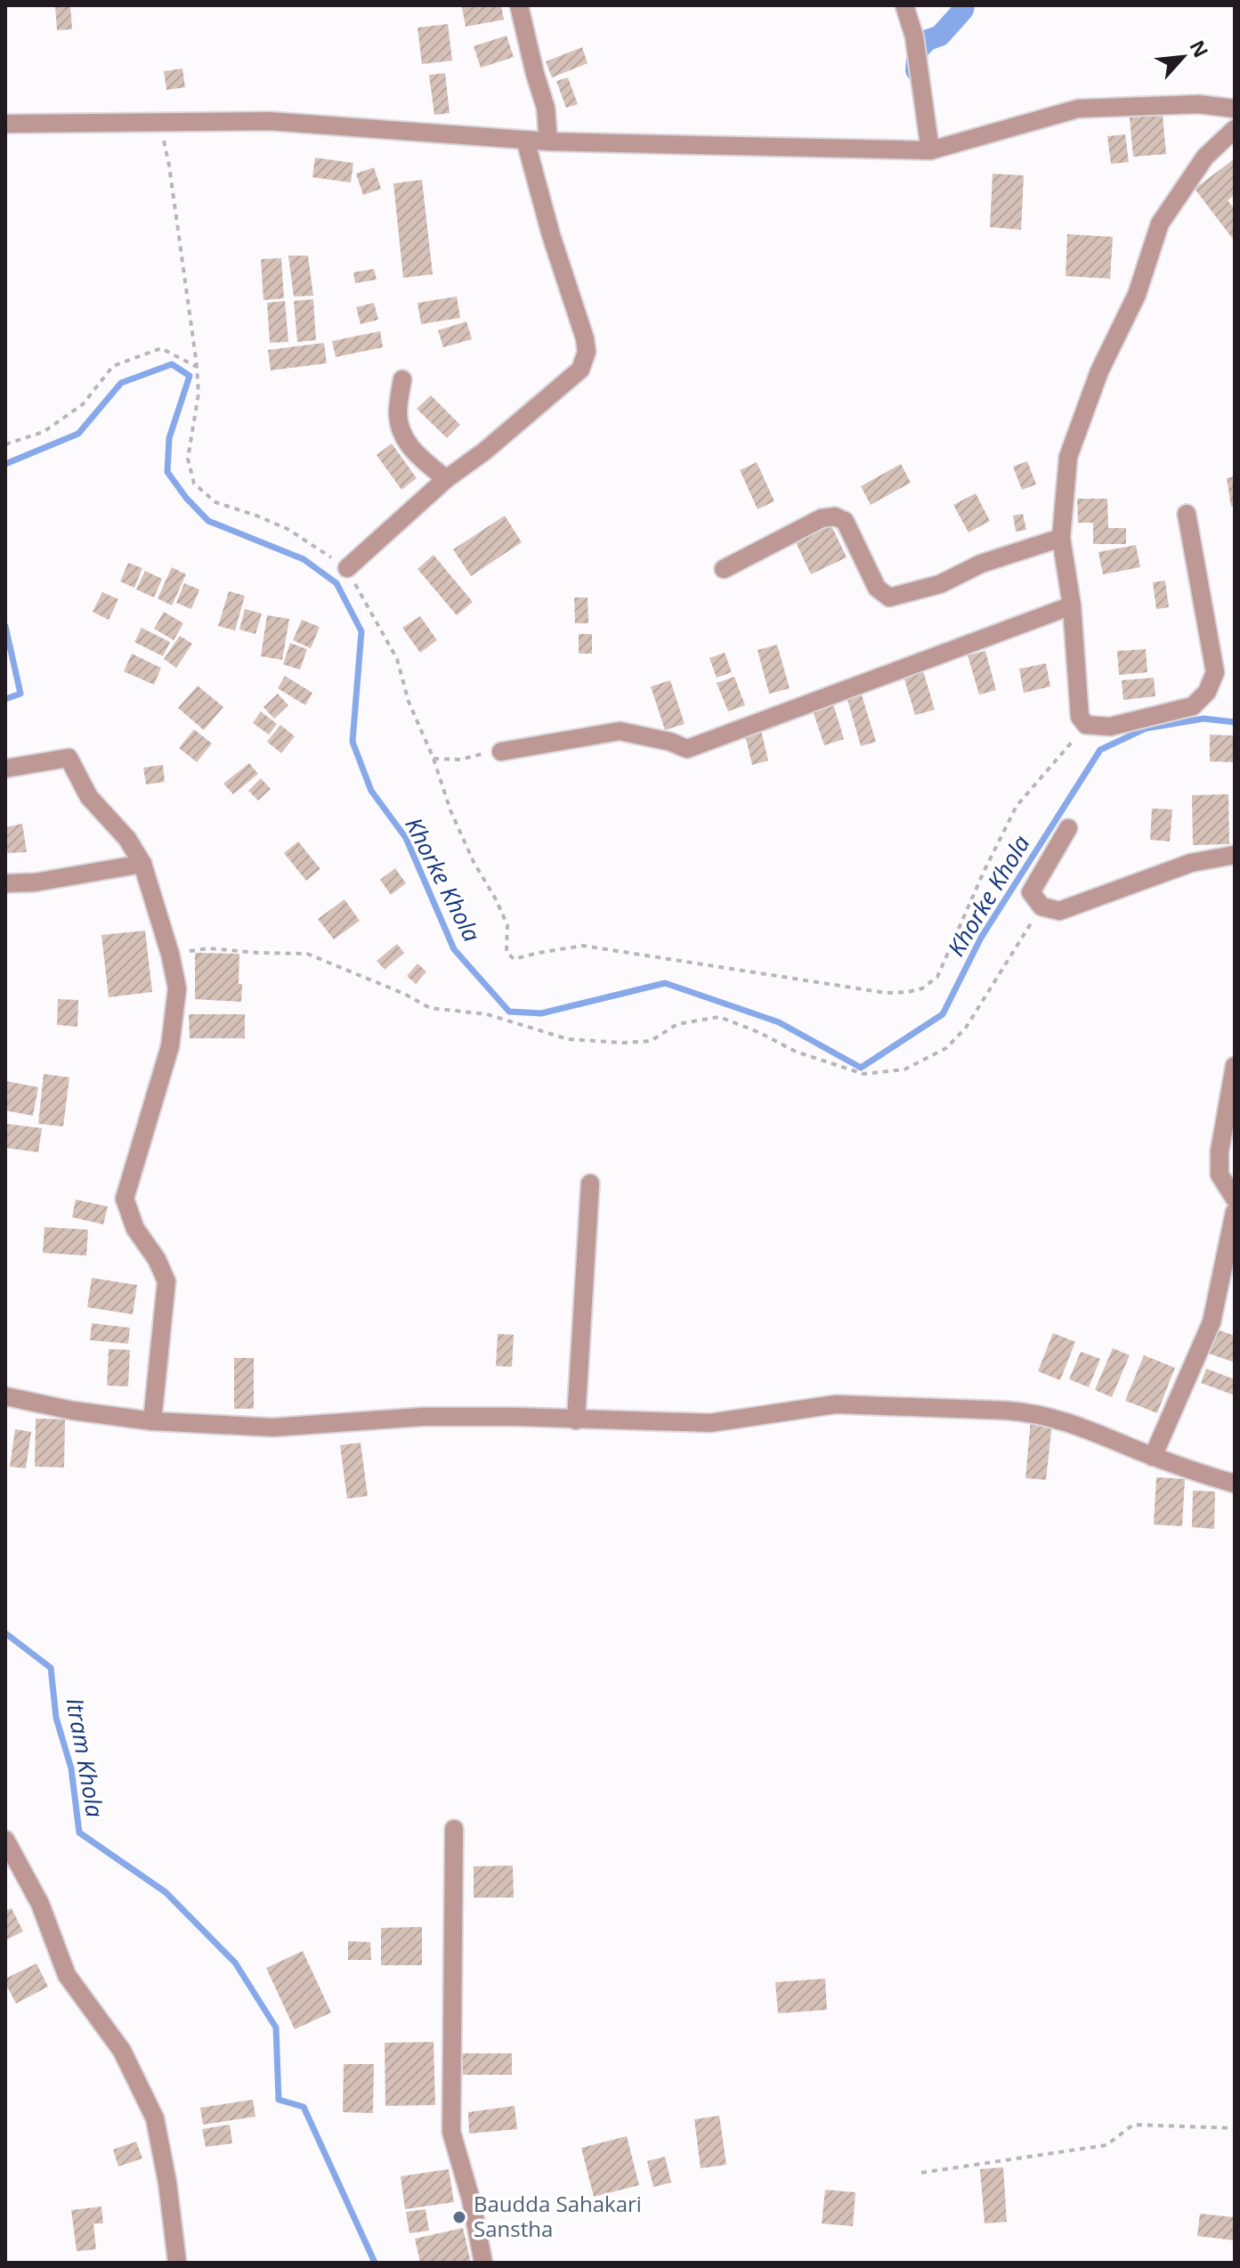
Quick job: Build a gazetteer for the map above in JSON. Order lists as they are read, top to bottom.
{
  "water": ["Khorke Khola", "Itram Khola"],
  "places": ["Baudda Sahakari Sanstha"],
  "north": "top right"
}
